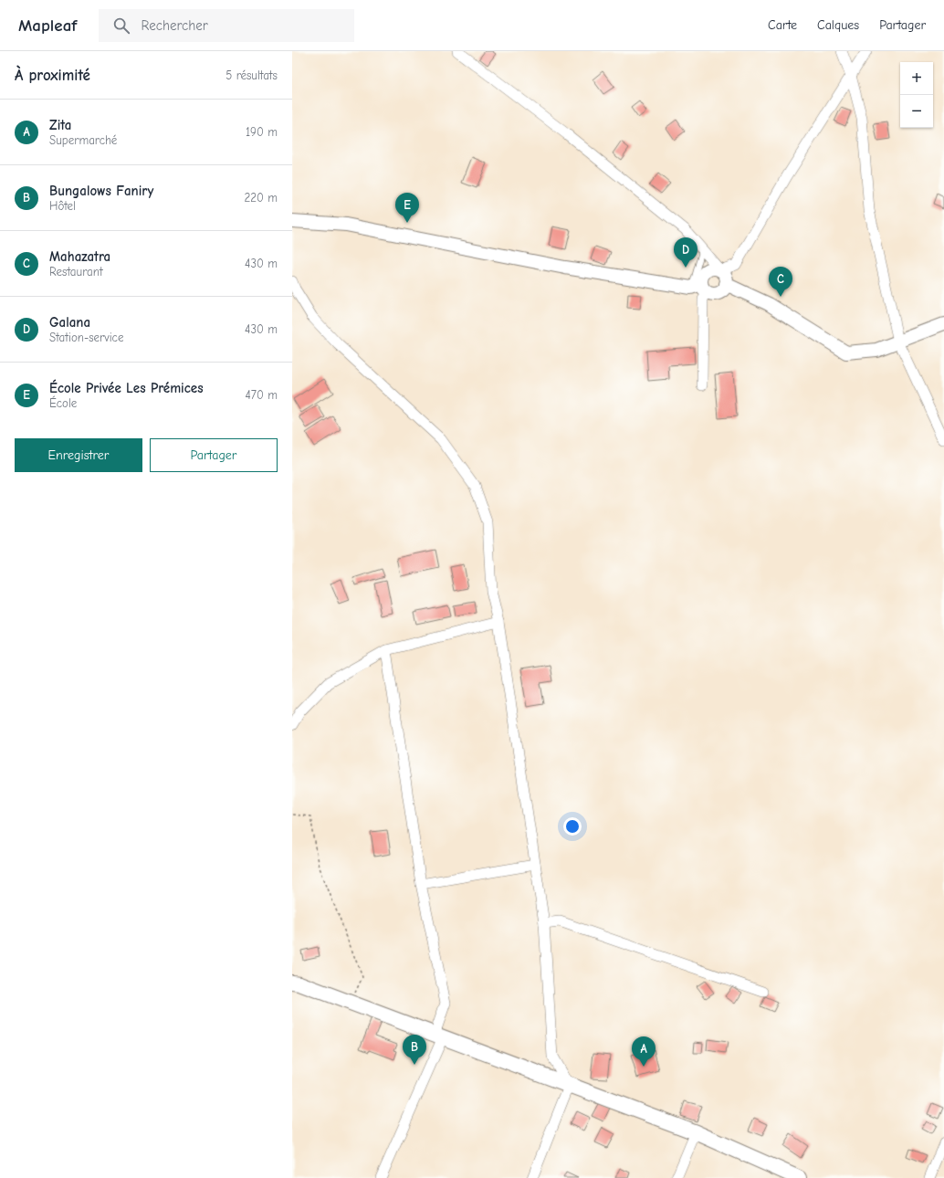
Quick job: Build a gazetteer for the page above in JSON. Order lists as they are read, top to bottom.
{
  "page": {
    "header": "Mapleaf",
    "search": "Rechercher",
    "nav": ["Carte", "Calques", "Partager"],
    "heading": ["À proximité", "5 résultats"],
    "map_buttons": ["+", "−"],
    "list": [
      {
        "mark": "A",
        "name": "Zita",
        "note": "Supermarché",
        "value": "190 m"
      },
      {
        "mark": "B",
        "name": "Bungalows Faniry",
        "note": "Hôtel",
        "value": "220 m"
      },
      {
        "mark": "C",
        "name": "Mahazatra",
        "note": "Restaurant",
        "value": "430 m"
      },
      {
        "mark": "D",
        "name": "Galana",
        "note": "Station-service",
        "value": "430 m"
      },
      {
        "mark": "E",
        "name": "École Privée Les Prémices",
        "note": "École",
        "value": "470 m"
      }
    ],
    "pins": [
      "E",
      "D",
      "C",
      "B",
      "A"
    ],
    "buttons": ["Enregistrer", "Partager"]
  }
}
